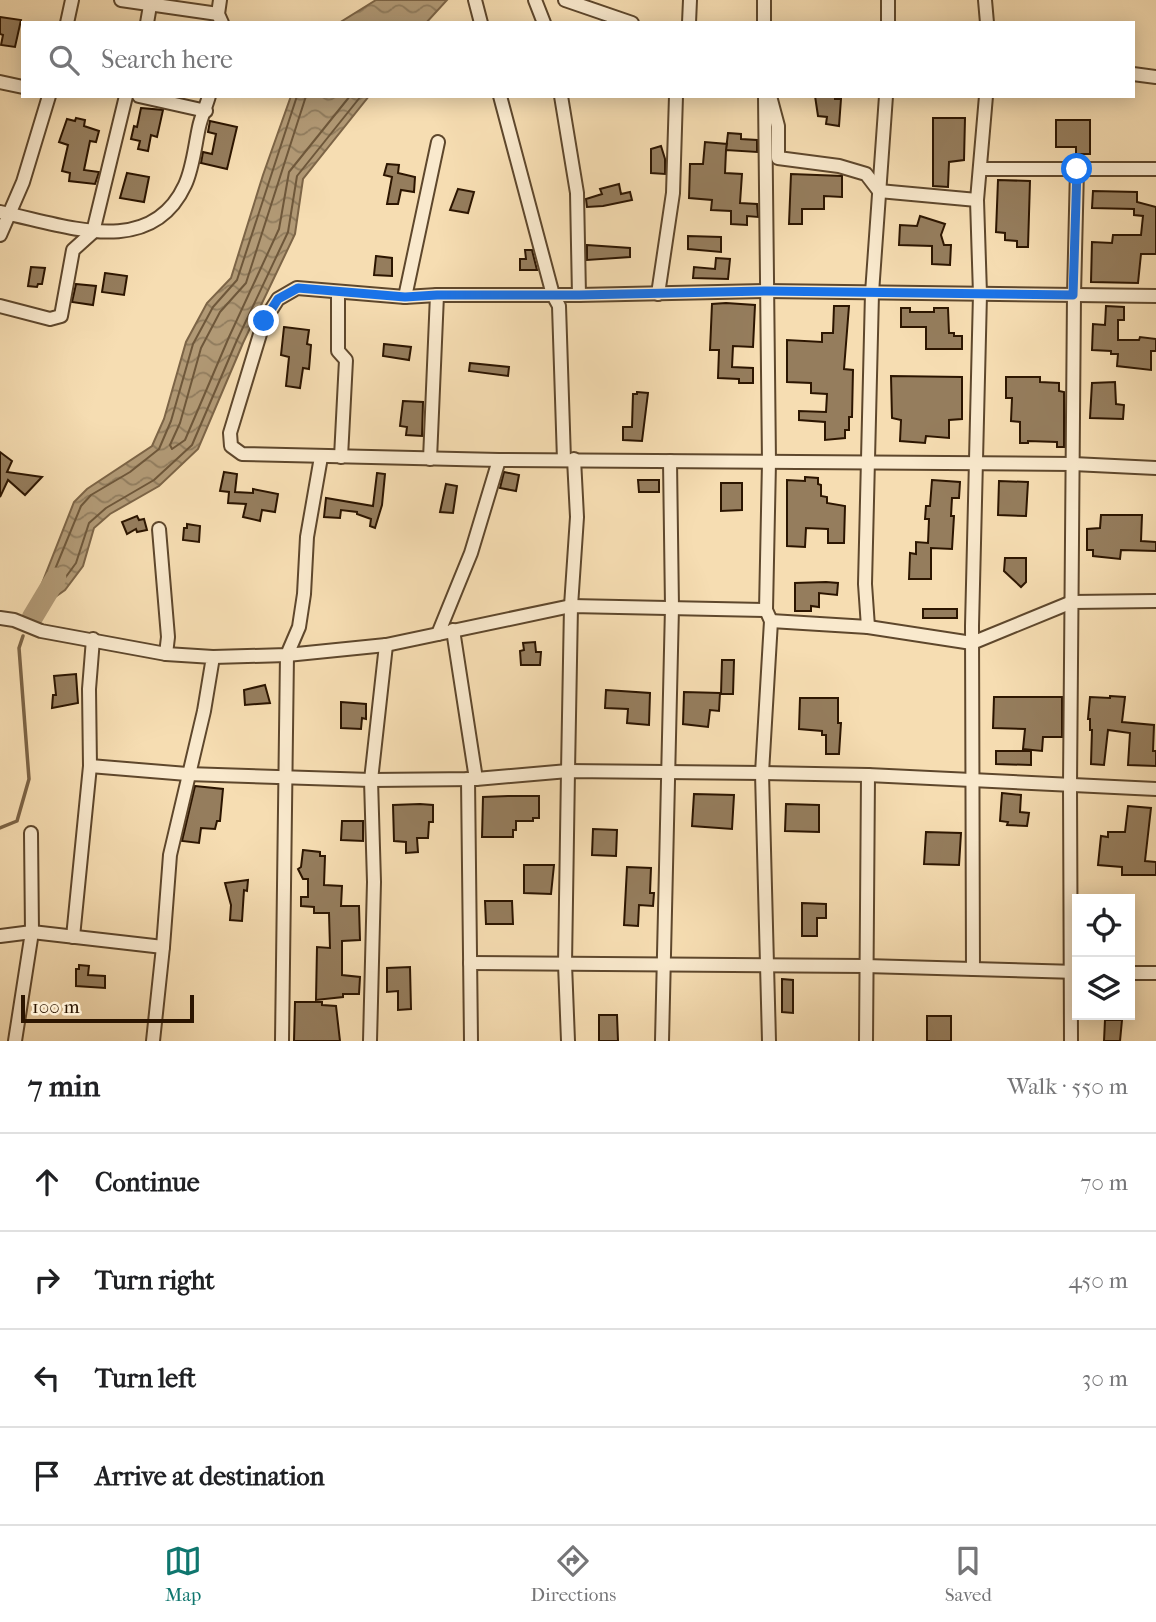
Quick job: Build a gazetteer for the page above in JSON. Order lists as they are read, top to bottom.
{
  "scale_bar": "100 m",
  "page": {
    "search": "Search here",
    "scale": "100 m",
    "heading": ["7 min", "Walk · 550 m"],
    "list": [
      ["Continue", "70 m"],
      ["Turn right", "450 m"],
      ["Turn left", "30 m"],
      "Arrive at destination"
    ],
    "nav": ["Map", "Directions", "Saved"]
  }
}
